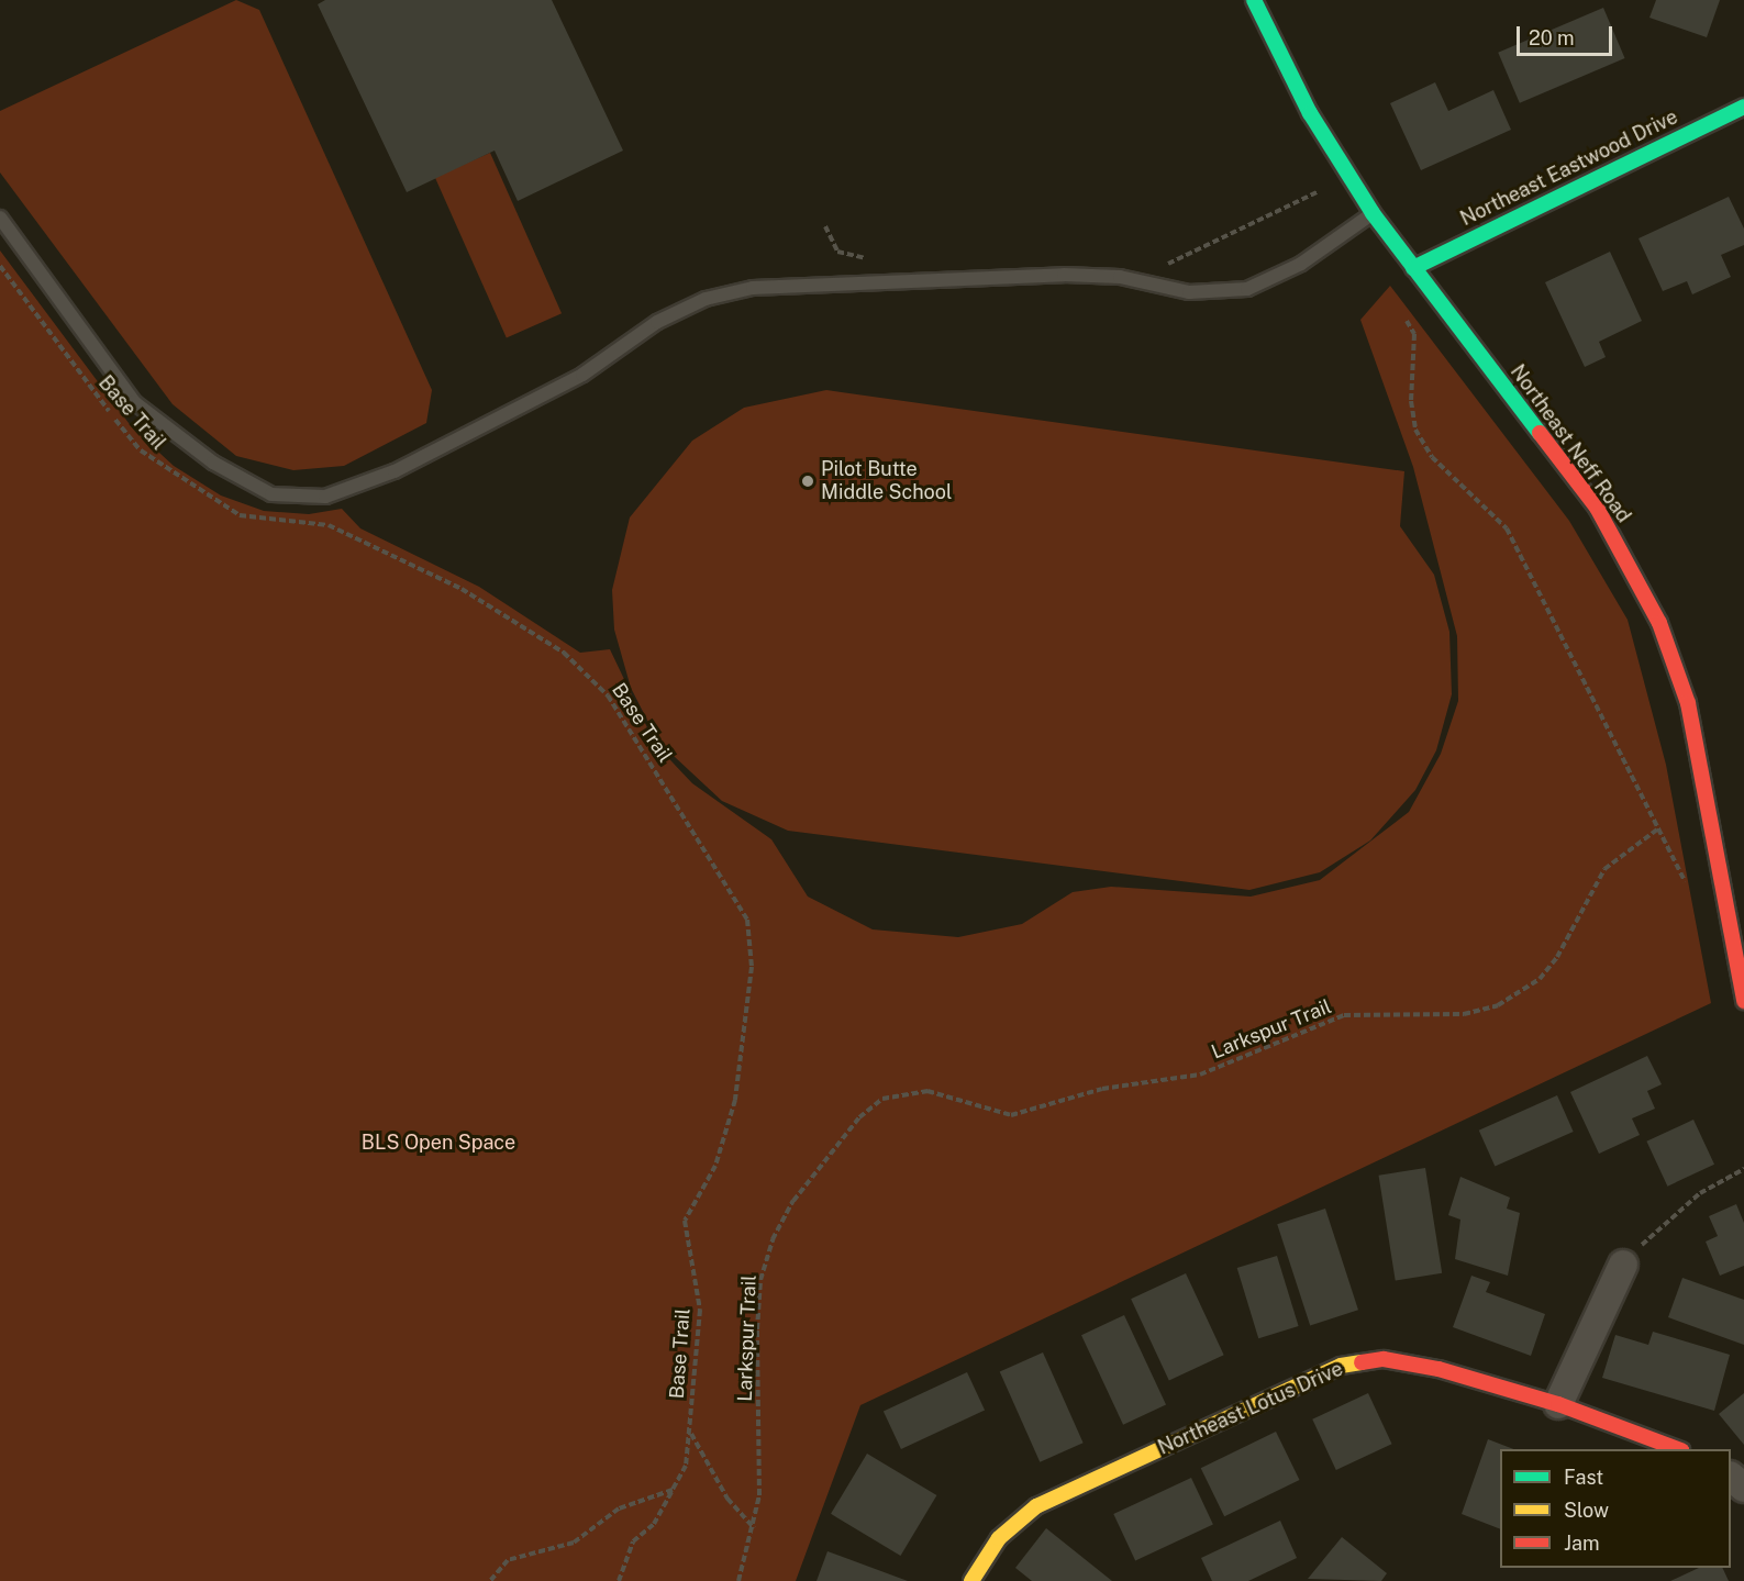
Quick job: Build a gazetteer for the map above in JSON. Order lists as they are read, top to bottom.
{
  "streets": {
    "street": ["Northeast Eastwood Drive", "Northeast Neff Road", "Northeast Lotus Drive"],
    "path": ["Base Trail", "Larkspur Trail"]
  },
  "crossings": [
    ["Northeast Eastwood Drive", "Northeast Neff Road"]
  ],
  "parks": ["BLS Open Space"],
  "places": ["Pilot Butte Middle School"],
  "legend": ["Fast", "Slow", "Jam"],
  "scale_bar": "20 m"
}
